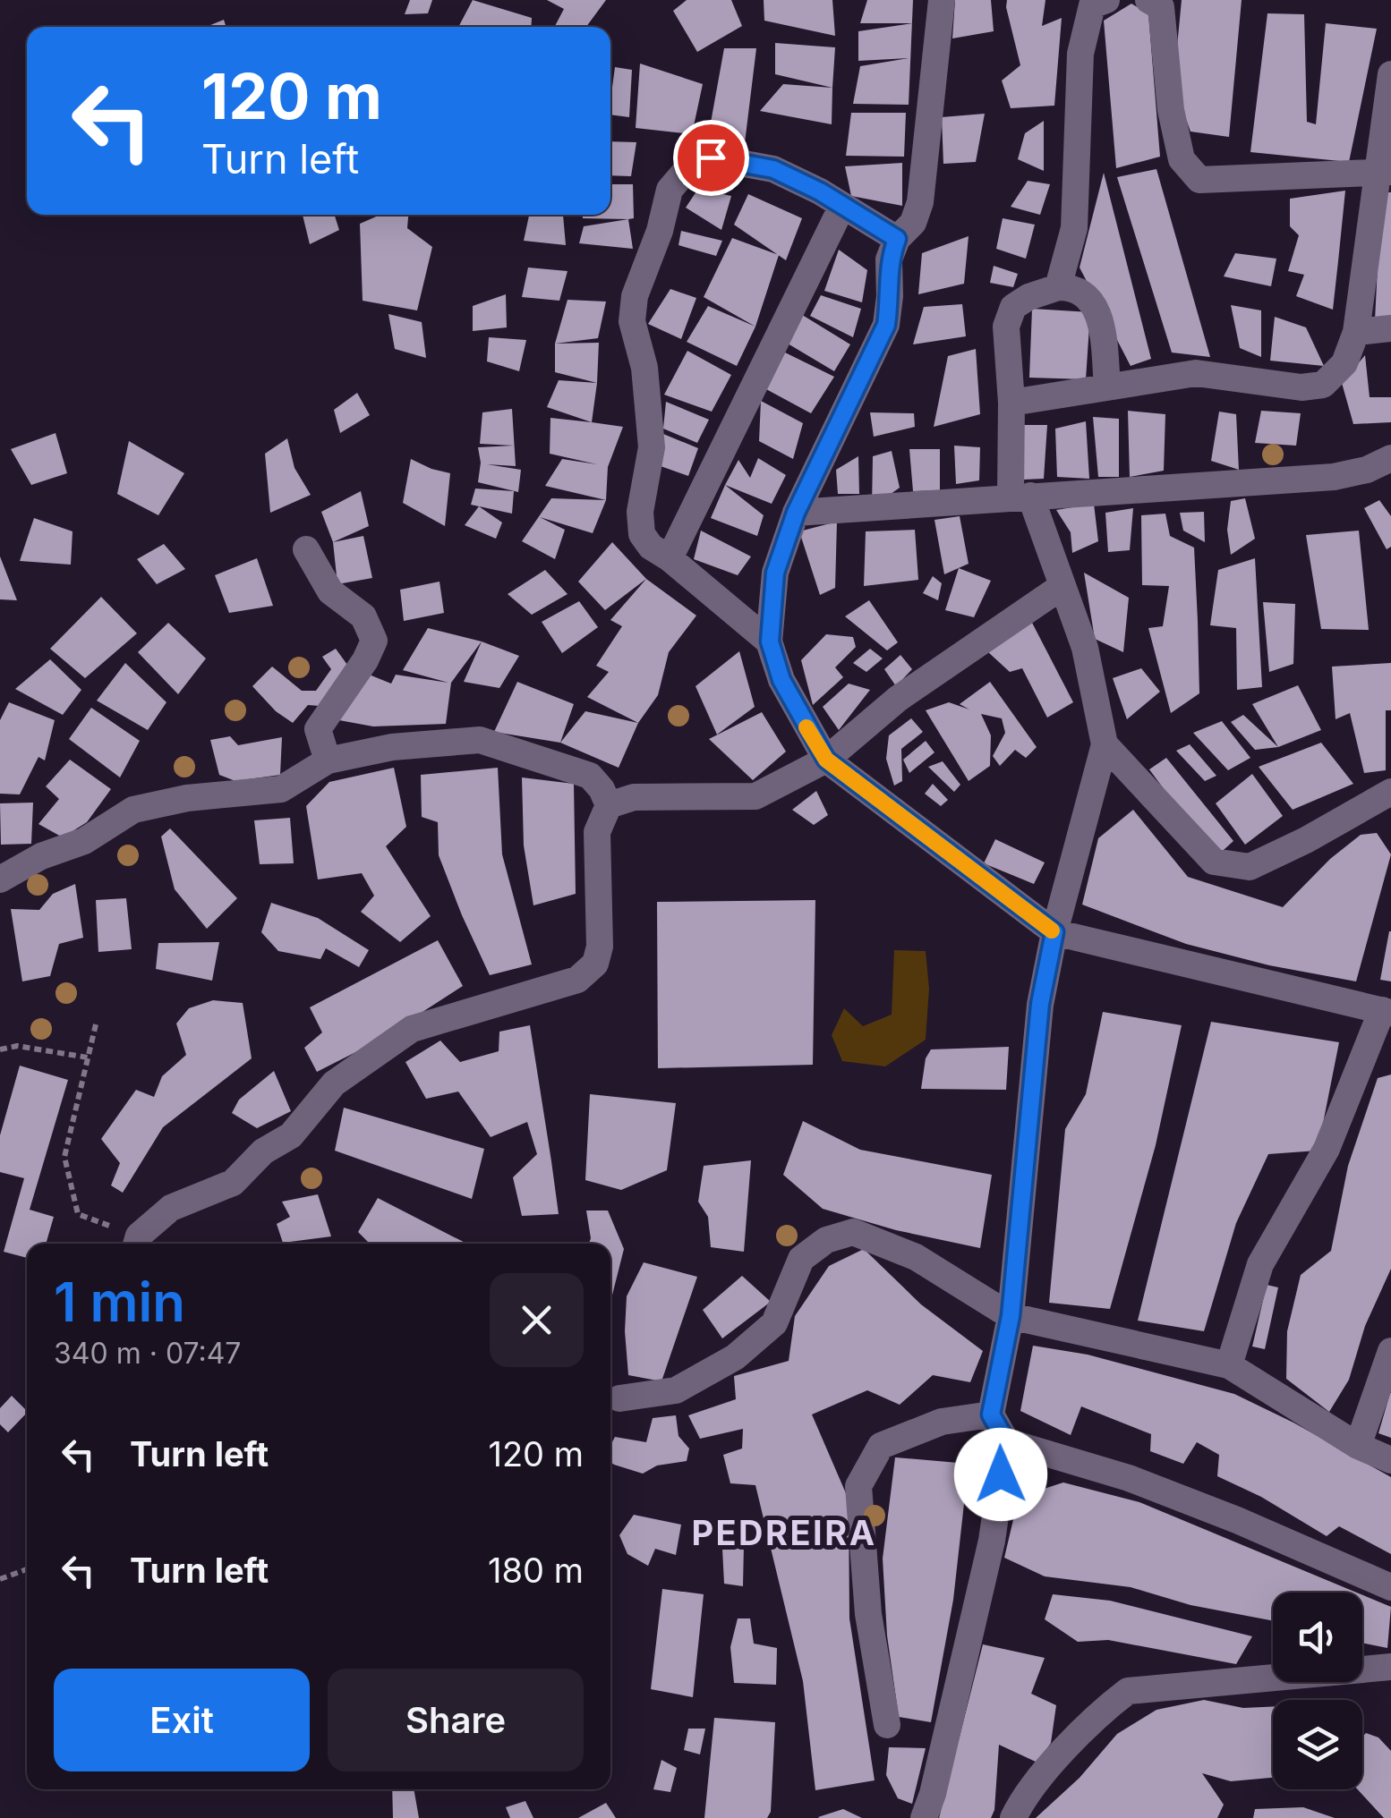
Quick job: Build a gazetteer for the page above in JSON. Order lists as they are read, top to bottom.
{
  "districts": ["PEDREIRA"],
  "page": {
    "turn": ["120 m", "Turn left"],
    "heading": ["1 min", "340 m · 07:47"],
    "list": [
      {
        "name": "Turn left",
        "value": "120 m"
      },
      {
        "name": "Turn left",
        "value": "180 m"
      }
    ],
    "buttons": ["Exit", "Share"]
  }
}
